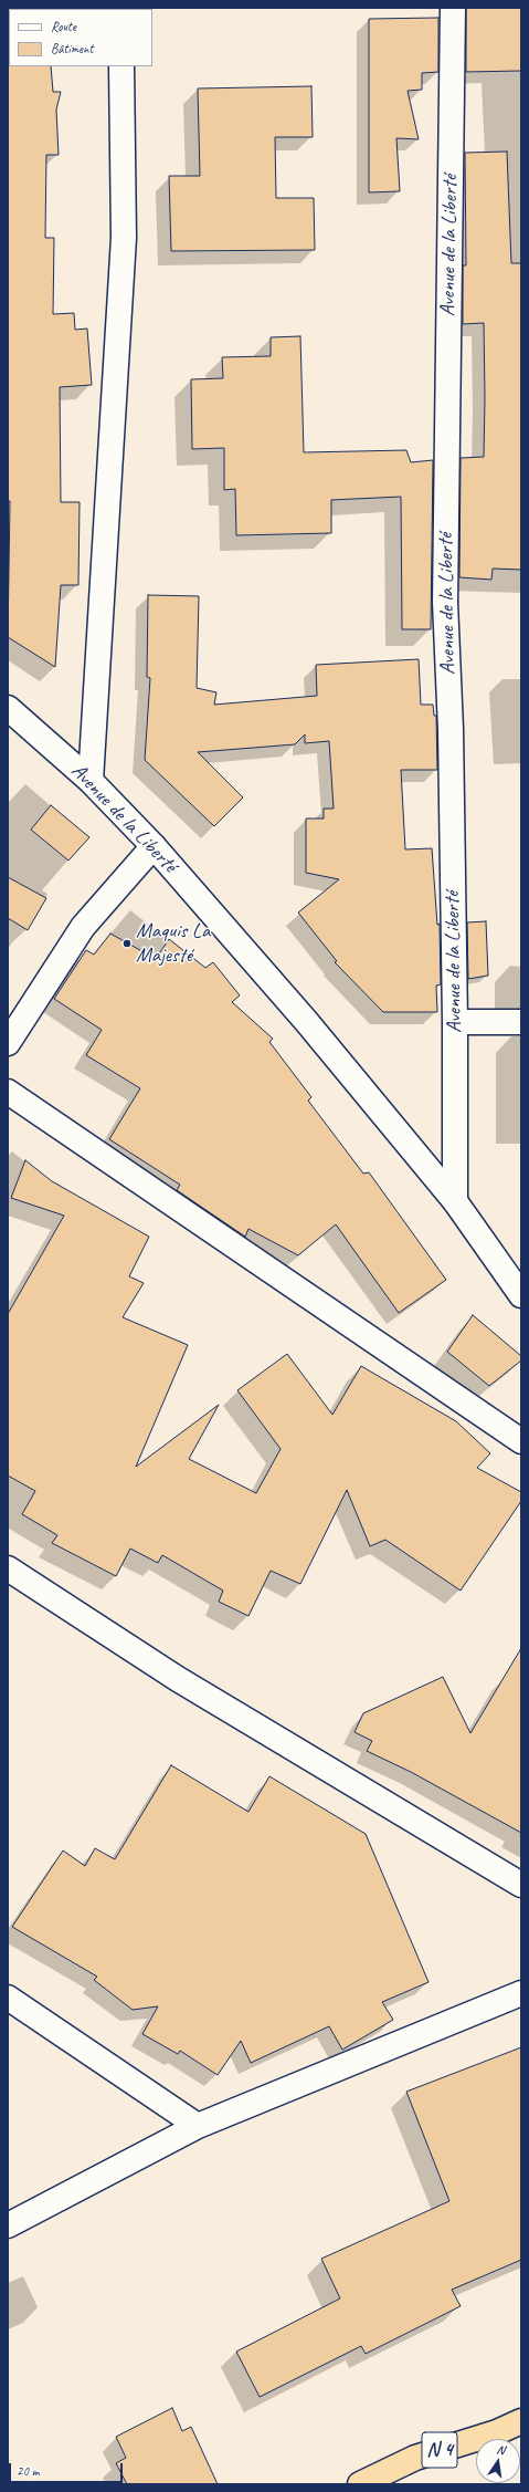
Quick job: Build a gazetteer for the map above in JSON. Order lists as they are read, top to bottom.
{
  "streets": {
    "highway": ["N 4"],
    "street": ["Avenue de la Liberté"]
  },
  "places": ["Maquis La Majesté"],
  "legend": ["Route", "Bâtiment"],
  "scale_bar": "20 m",
  "north": "top"
}
